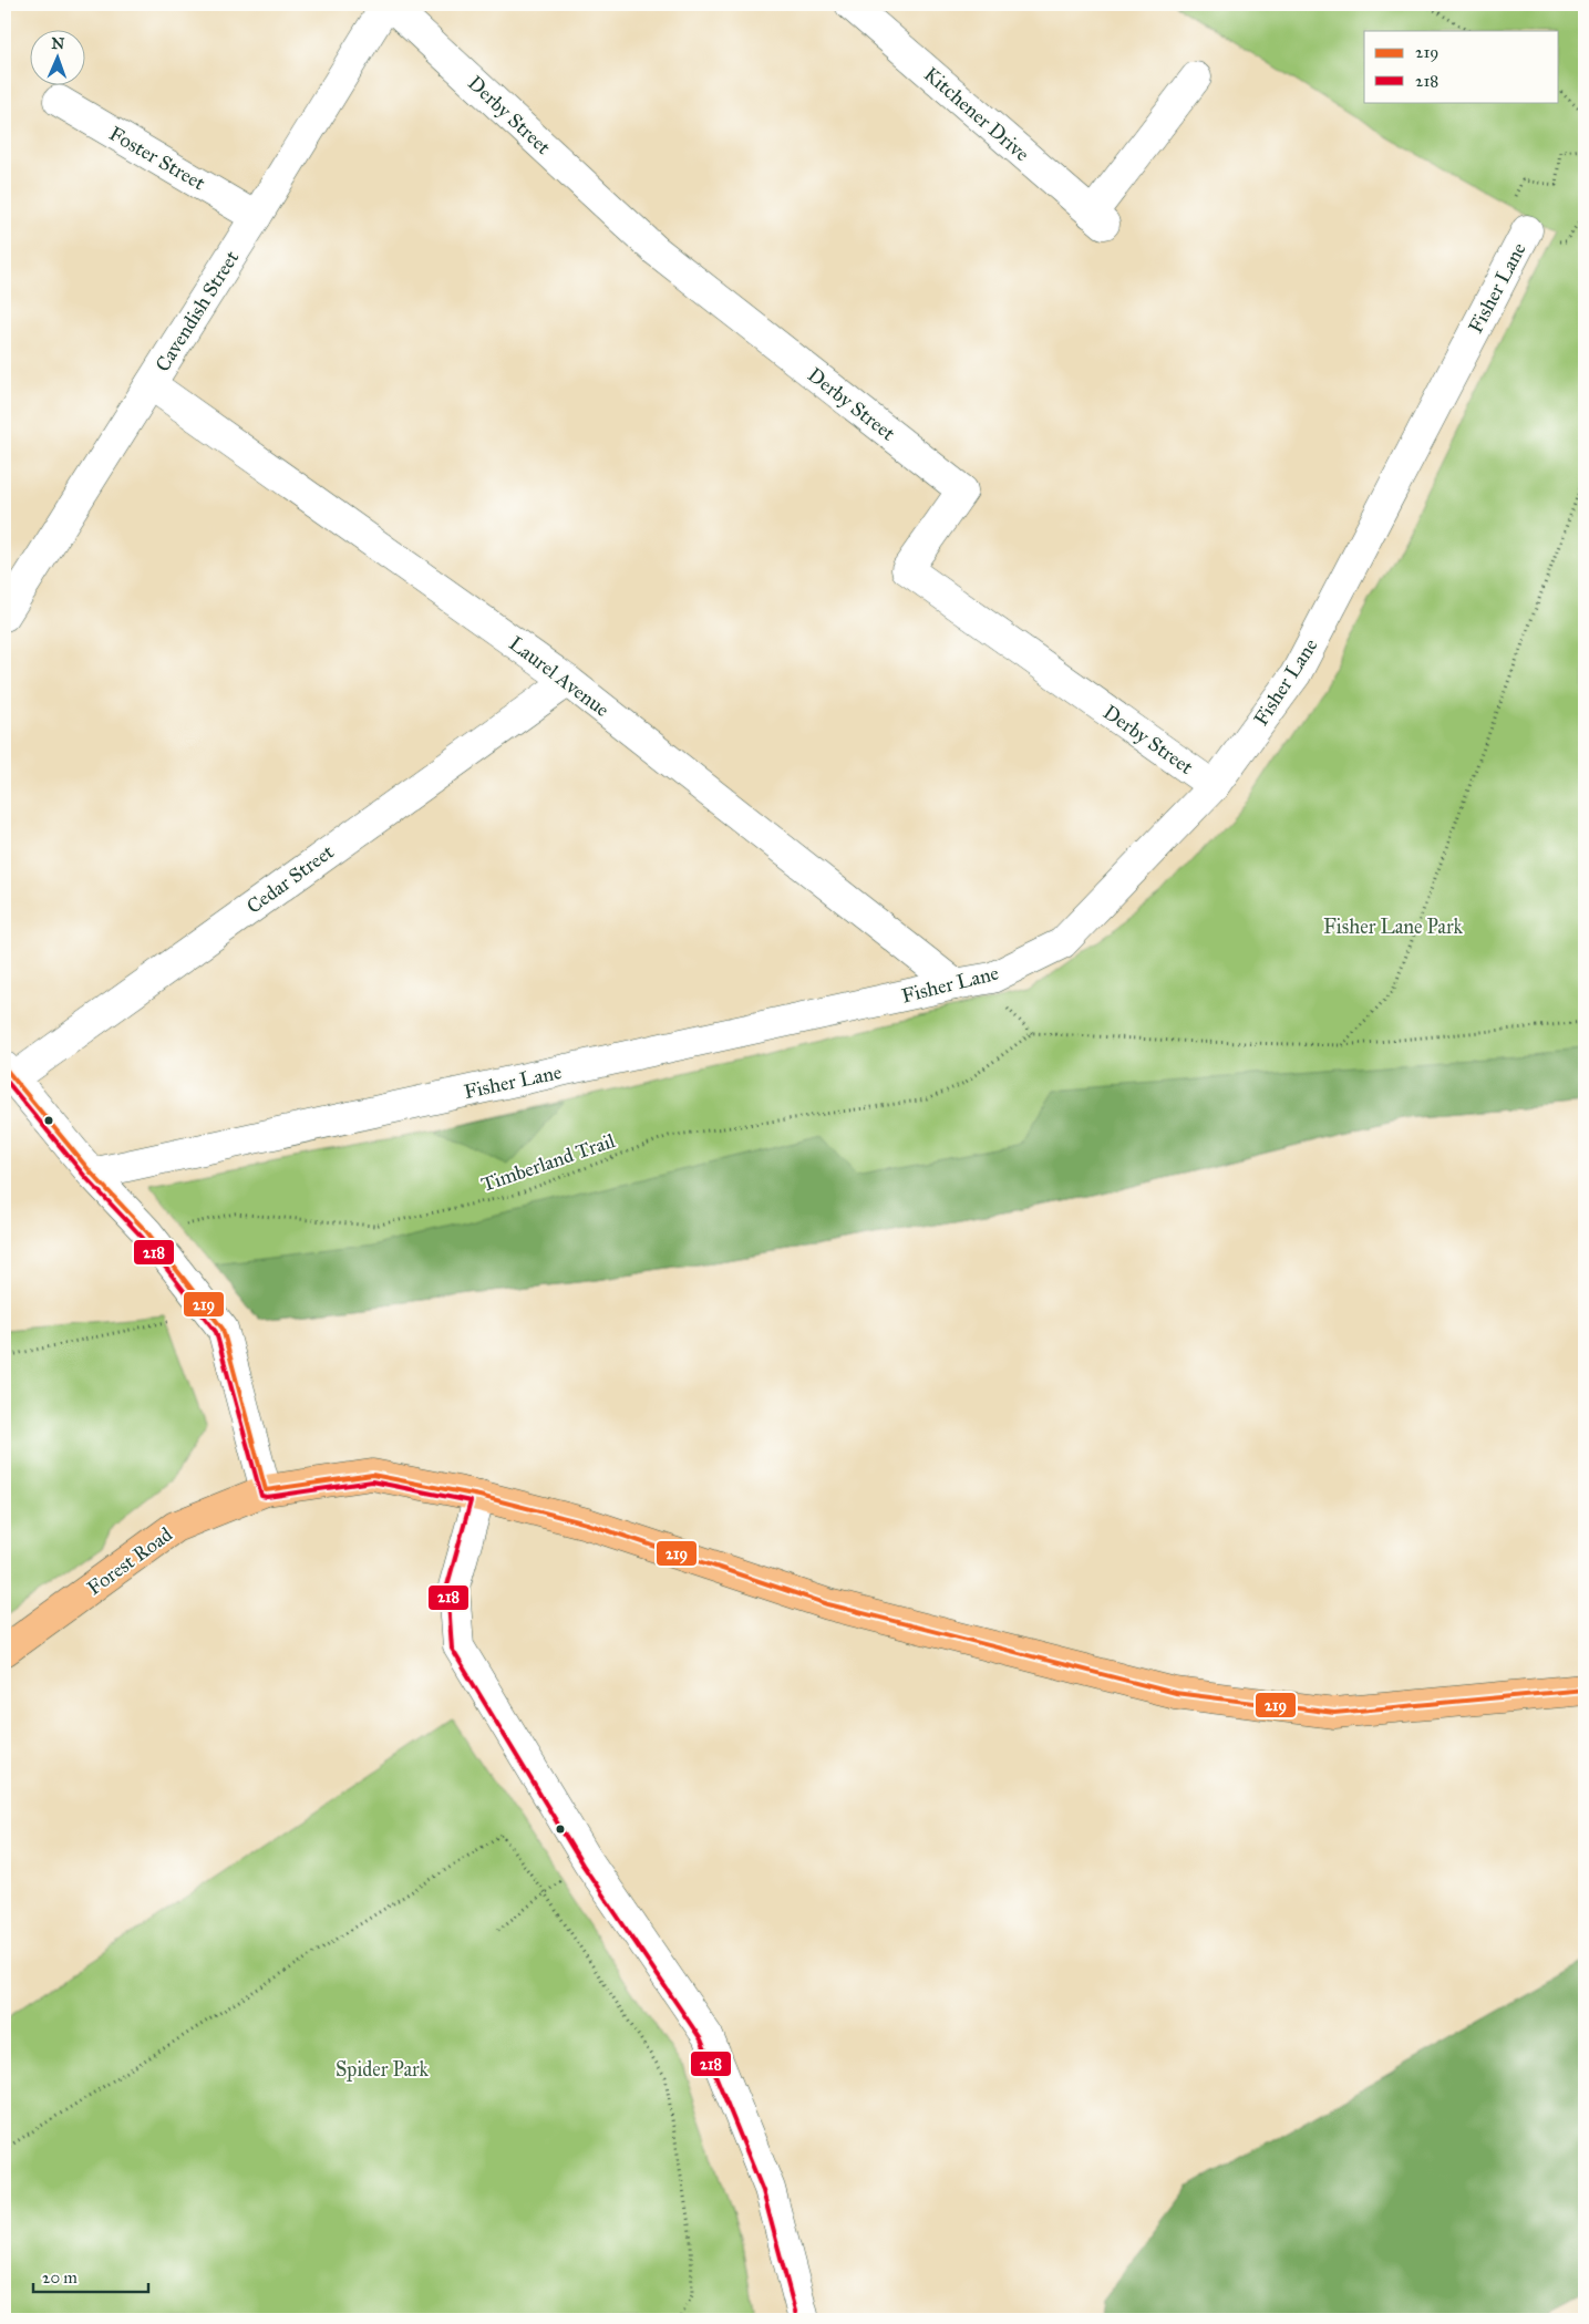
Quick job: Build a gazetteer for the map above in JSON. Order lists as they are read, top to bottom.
{
  "streets": {
    "main road": ["Forest Road"],
    "street": [
      "Kitchener Drive",
      "Derby Street",
      "Foster Street",
      "Fisher Lane",
      "Cavendish Street",
      "Laurel Avenue",
      "Cedar Street"
    ],
    "path": ["Timberland Trail"]
  },
  "crossings": [
    ["Derby Street", "Fisher Lane"],
    ["Derby Street", "Cavendish Street"],
    ["Foster Street", "Cavendish Street"],
    ["Fisher Lane", "Laurel Avenue"],
    ["Cavendish Street", "Laurel Avenue"],
    ["Laurel Avenue", "Cedar Street"]
  ],
  "parks": ["Fisher Lane Park", "Spider Park"],
  "lines": ["transit line 219", "transit line 218"],
  "legend": ["219", "218"],
  "scale_bar": "20 m",
  "north": "top"
}
